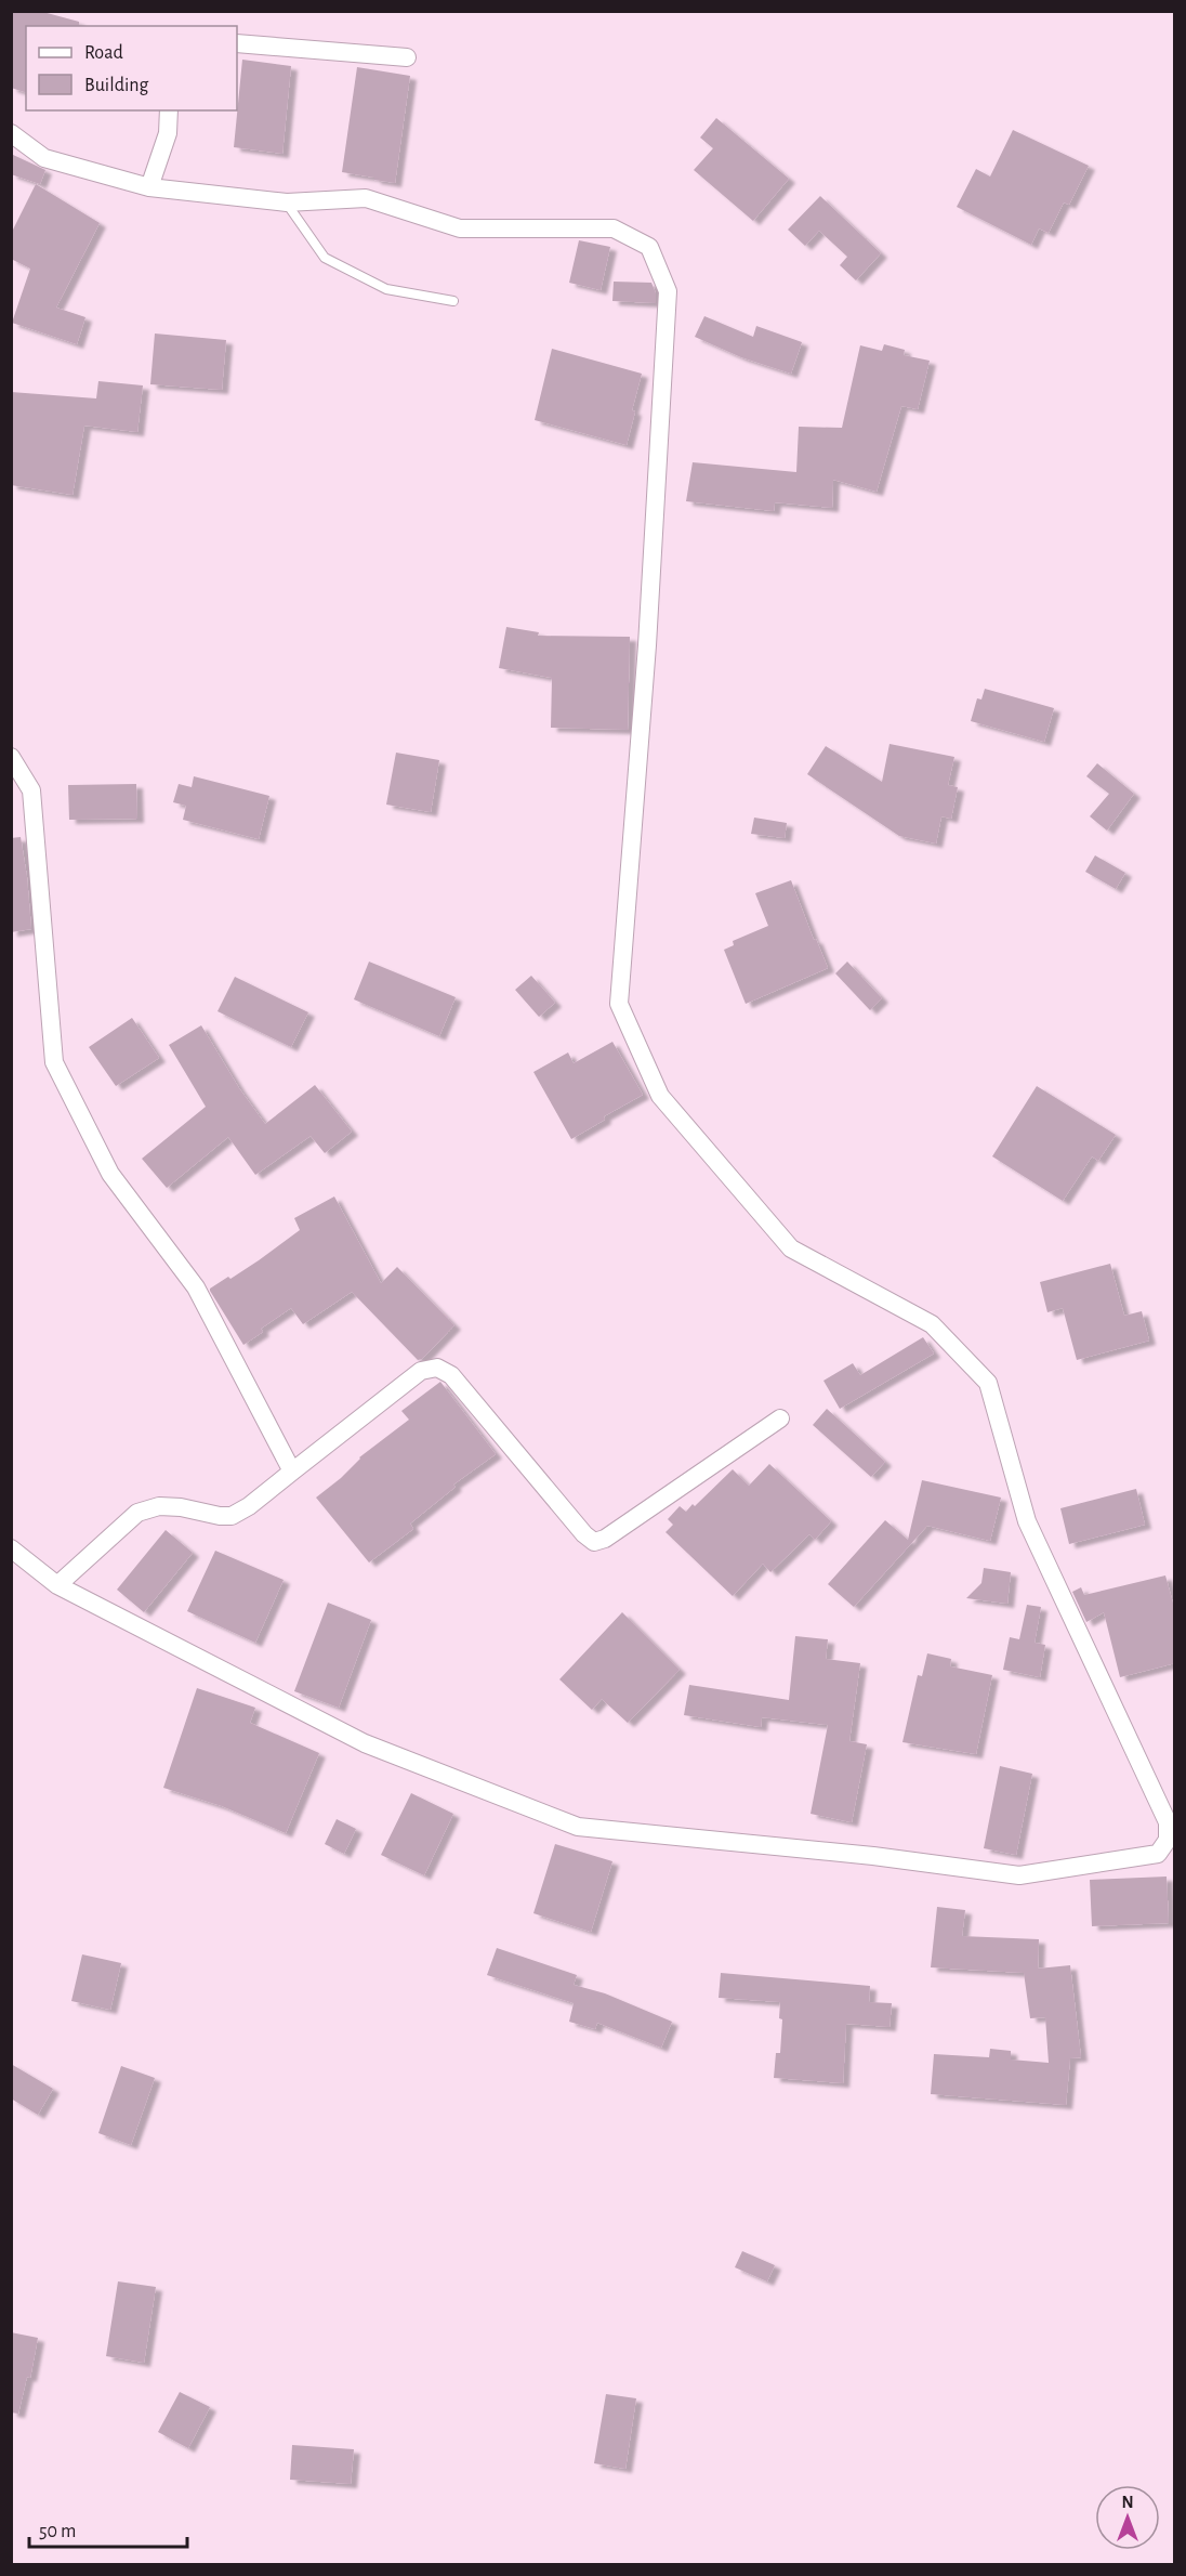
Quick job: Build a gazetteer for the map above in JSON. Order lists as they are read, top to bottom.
{
  "legend": ["Road", "Building"],
  "scale_bar": "50 m",
  "north": "top"
}
